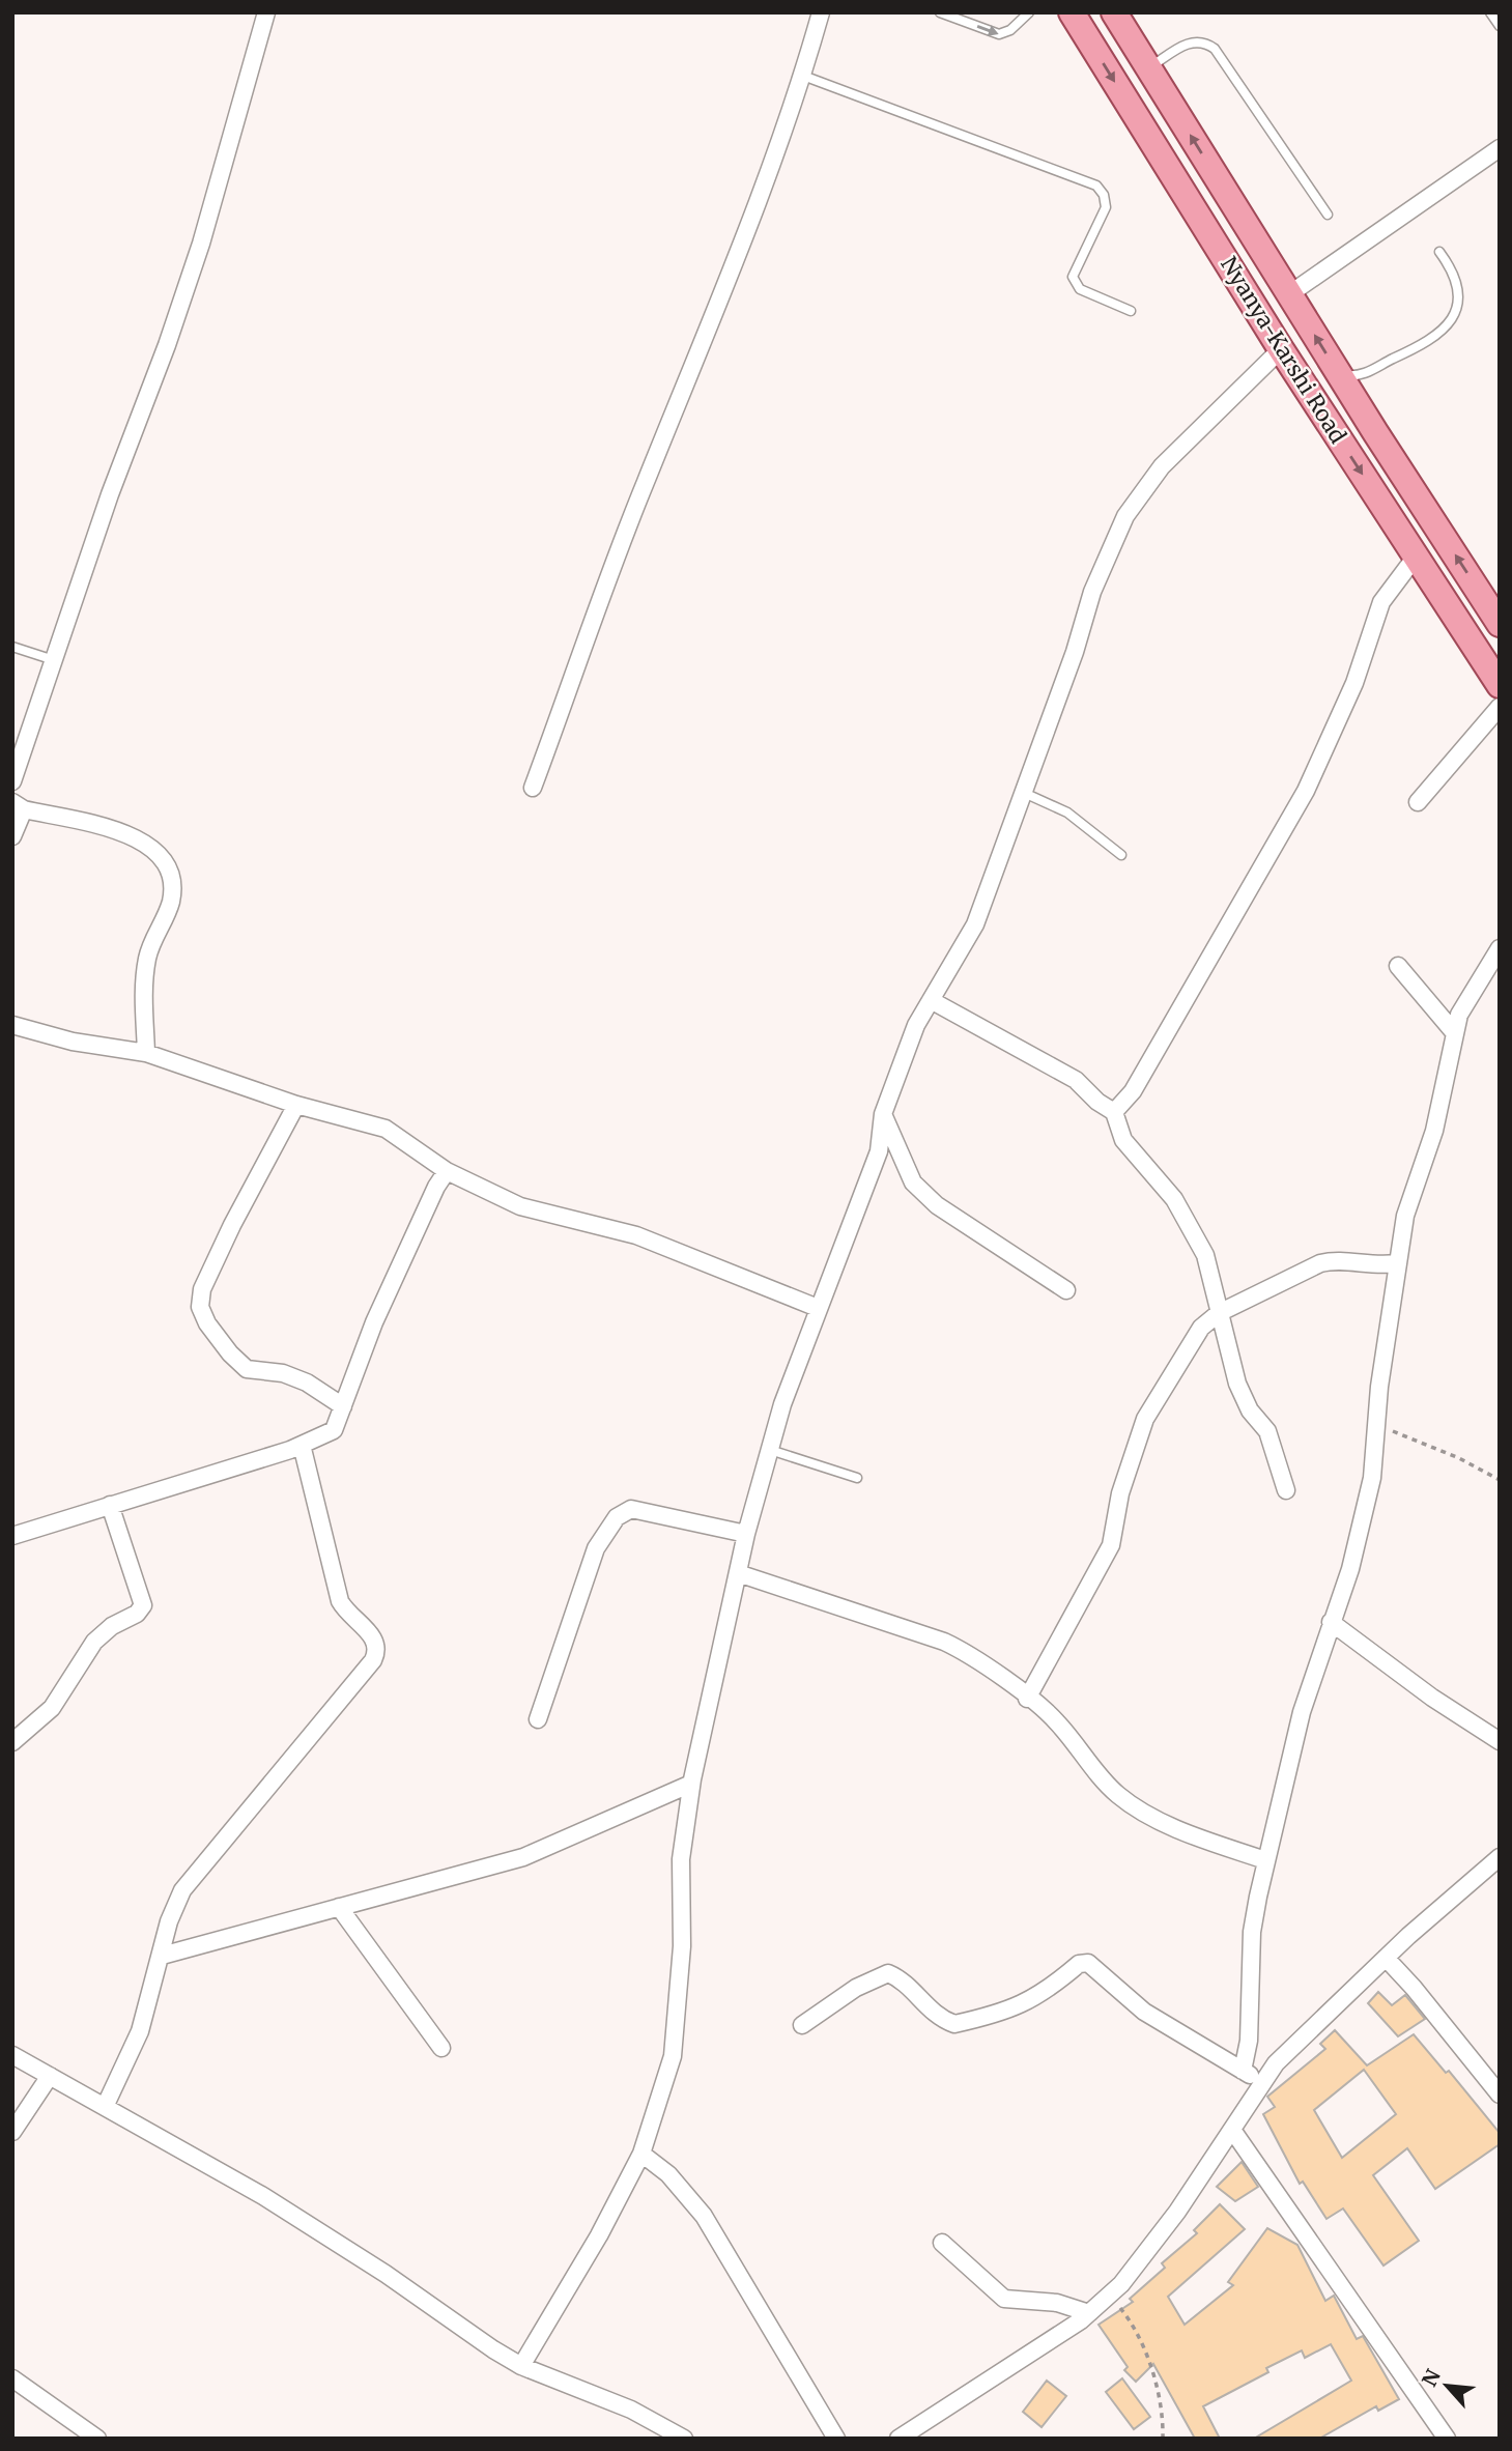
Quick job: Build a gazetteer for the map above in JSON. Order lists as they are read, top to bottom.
{
  "streets": {
    "main road": ["Nyanya-Karshi Road"]
  },
  "north": "top left"
}
